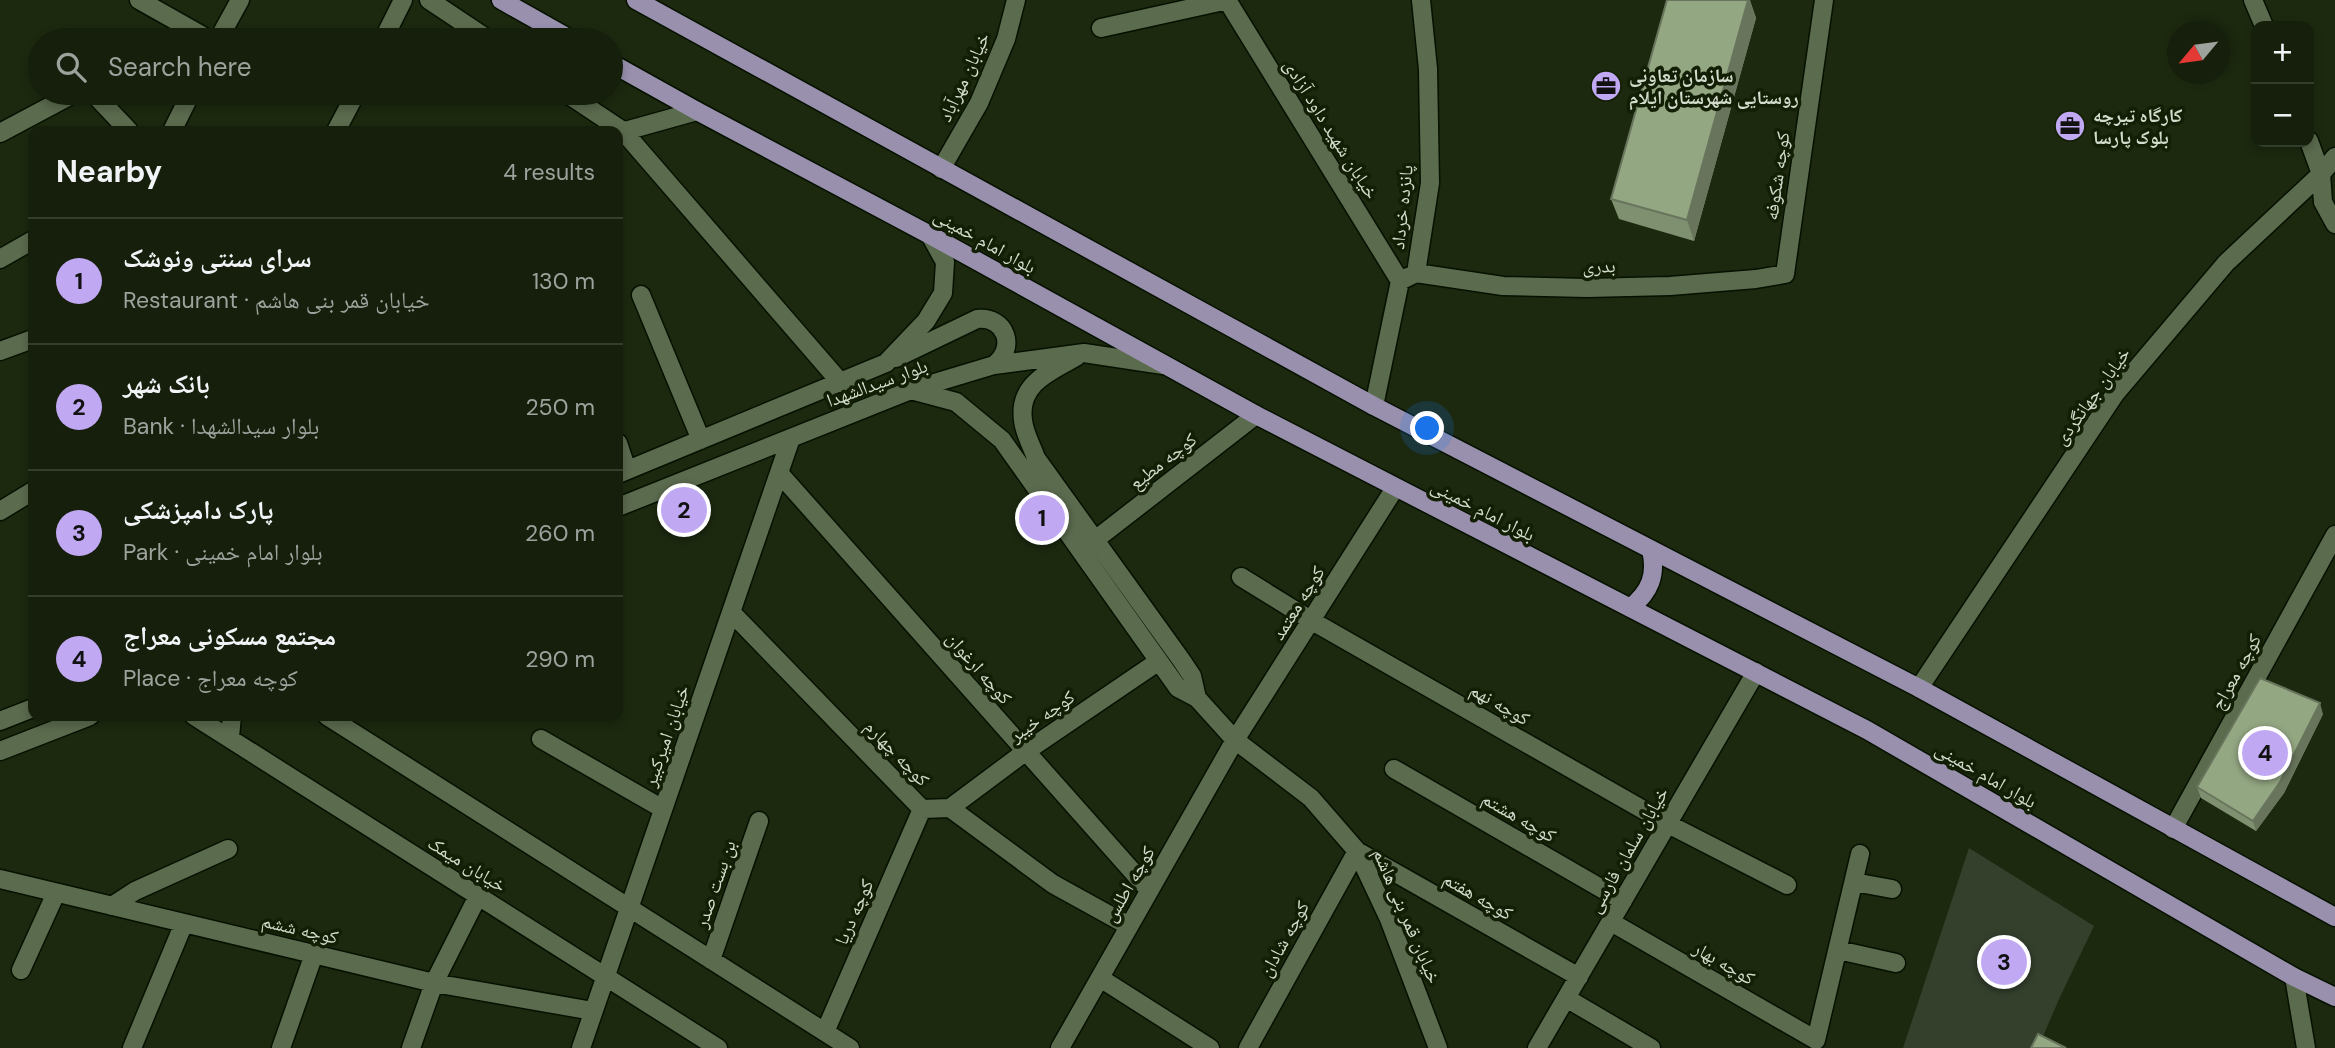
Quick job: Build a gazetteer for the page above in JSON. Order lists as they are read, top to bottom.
{
  "streets": {
    "main road": ["بلوار امام خمینی"],
    "street": [
      "خیابان مهرآباد",
      "خیابان شهید داود آزادی",
      "کوچه شکوفه",
      "پانزده خرداد",
      "بدری",
      "بلوار سیدالشهدا",
      "خیابان جهانگردی",
      "کوچه مطیع",
      "کوچه معتمد",
      "کوچه ارغوان",
      "کوچه معراج",
      "کوچه نهم",
      "کوچه خیبر",
      "خیابان امیرکبیر",
      "کوچه چهارم",
      "کوچه هشتم",
      "خیابان سلمان فارسی",
      "خیابان میمک",
      "بن بست صدر",
      "کوچه اطلس",
      "کوچه هفتم",
      "کوچه دریا",
      "خیابان قمر بنی هاشم",
      "کوچه ششم",
      "کوچه شادان",
      "کوچه بهار"
    ]
  },
  "crossings": [
    ["خیابان شهید داود آزادی", "پانزده خرداد"],
    ["خیابان شهید داود آزادی", "بدری"],
    ["کوچه شکوفه", "بدری"],
    ["پانزده خرداد", "بدری"],
    ["بلوار امام خمینی", "بلوار سیدالشهدا"],
    ["بلوار امام خمینی", "کوچه مطیع"],
    ["بلوار امام خمینی", "کوچه معتمد"],
    ["بلوار امام خمینی", "خیابان سلمان فارسی"],
    ["بلوار سیدالشهدا", "خیابان امیرکبیر"],
    ["بلوار سیدالشهدا", "خیابان قمر بنی هاشم"],
    ["کوچه مطیع", "خیابان قمر بنی هاشم"],
    ["کوچه معتمد", "کوچه نهم"],
    ["کوچه معتمد", "کوچه اطلس"],
    ["کوچه معتمد", "خیابان قمر بنی هاشم"],
    ["کوچه ارغوان", "کوچه خیبر"],
    ["کوچه ارغوان", "خیابان امیرکبیر"],
    ["کوچه ارغوان", "کوچه اطلس"],
    ["کوچه نهم", "خیابان سلمان فارسی"],
    ["کوچه خیبر", "کوچه چهارم"],
    ["کوچه خیبر", "خیابان قمر بنی هاشم"],
    ["خیابان امیرکبیر", "کوچه چهارم"],
    ["خیابان امیرکبیر", "خیابان میمک"],
    ["خیابان امیرکبیر", "کوچه ششم"],
    ["کوچه چهارم", "کوچه دریا"],
    ["کوچه هشتم", "خیابان سلمان فارسی"],
    ["خیابان سلمان فارسی", "کوچه هفتم"],
    ["خیابان سلمان فارسی", "کوچه بهار"],
    ["کوچه اطلس", "خیابان قمر بنی هاشم"],
    ["کوچه هفتم", "خیابان قمر بنی هاشم"],
    ["کوچه هفتم", "کوچه شادان"],
    ["خیابان قمر بنی هاشم", "کوچه شادان"]
  ],
  "places": {
    "office": ["سازمان تعاونی روستایی شهرستان ایلام", "کارگاه تیرچه بلوک پارسا"]
  },
  "north": "bottom left",
  "page": {
    "map_buttons": ["+", "−"],
    "search": "Search here",
    "heading": ["Nearby", "4 results"],
    "list": [
      {
        "mark": "1",
        "name": "سرای سنتی ونوشک",
        "note": "Restaurant · خیابان قمر بنی هاشم",
        "value": "130 m"
      },
      {
        "mark": "2",
        "name": "بانک شهر",
        "note": "Bank · بلوار سیدالشهدا",
        "value": "250 m"
      },
      {
        "mark": "3",
        "name": "پارک دامپزشکی",
        "note": "Park · بلوار امام خمینی",
        "value": "260 m"
      },
      {
        "mark": "4",
        "name": "مجتمع مسکونی معراج",
        "note": "Place · کوچه معراج",
        "value": "290 m"
      }
    ],
    "pins": [
      "2",
      "1",
      "4",
      "3"
    ]
  }
}
